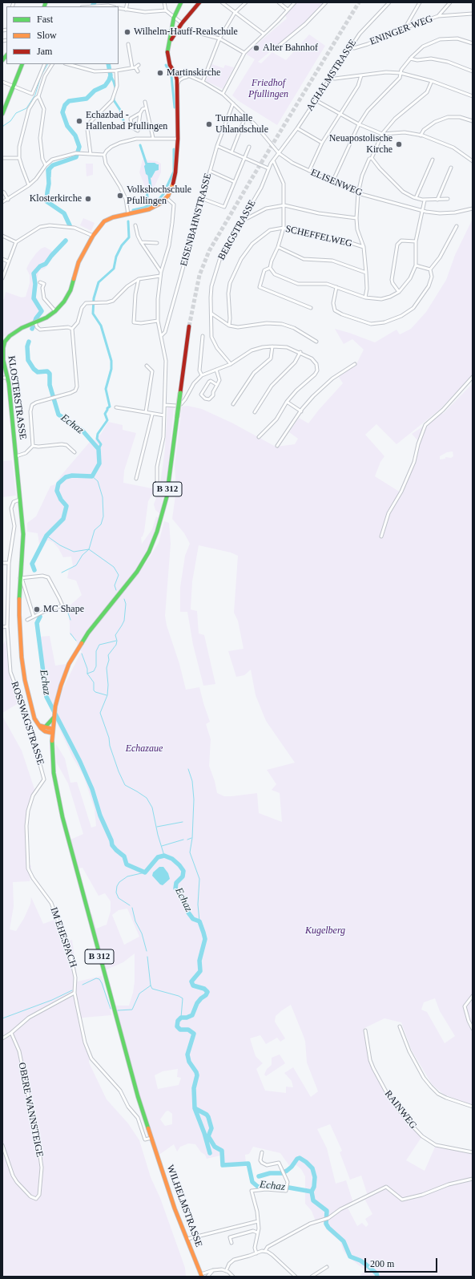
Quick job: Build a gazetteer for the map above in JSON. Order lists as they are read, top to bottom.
{
  "streets": {
    "main road": ["KLOSTERSTRASSE", "B 312", "WILHELMSTRASSE"],
    "street": [
      "ENINGER WEG",
      "ACHALMSTRASSE",
      "ELISENWEG",
      "EISENBAHNSTRASSE",
      "BERGSTRASSE",
      "SCHEFFELWEG",
      "ROSSWAGSTRASSE",
      "IM EHESPACH",
      "OBERE WANNSTEIGE",
      "RAINWEG"
    ]
  },
  "crossings": [
    ["ENINGER WEG", "ACHALMSTRASSE"],
    ["ACHALMSTRASSE", "ELISENWEG"],
    ["ACHALMSTRASSE", "BERGSTRASSE"],
    ["ELISENWEG", "EISENBAHNSTRASSE"],
    ["ELISENWEG", "BERGSTRASSE"],
    ["KLOSTERSTRASSE", "ROSSWAGSTRASSE"],
    ["B 312", "IM EHESPACH"],
    ["B 312", "WILHELMSTRASSE"],
    ["ROSSWAGSTRASSE", "IM EHESPACH"],
    ["IM EHESPACH", "WILHELMSTRASSE"]
  ],
  "water": ["Echaz"],
  "parks": ["Friedhof Pfullingen", "Echazaue", "Kugelberg"],
  "places": [
    "Wilhelm-Hauff-Realschule",
    "Alter Bahnhof",
    "Martinskirche",
    "Echazbad - Hallenbad Pfullingen",
    "Turnhalle Uhlandschule",
    "Neuapostolische Kirche",
    "Volkshochschule Pfullingen",
    "Klosterkirche",
    "MC Shape"
  ],
  "legend": ["Fast", "Slow", "Jam"],
  "scale_bar": "200 m"
}
